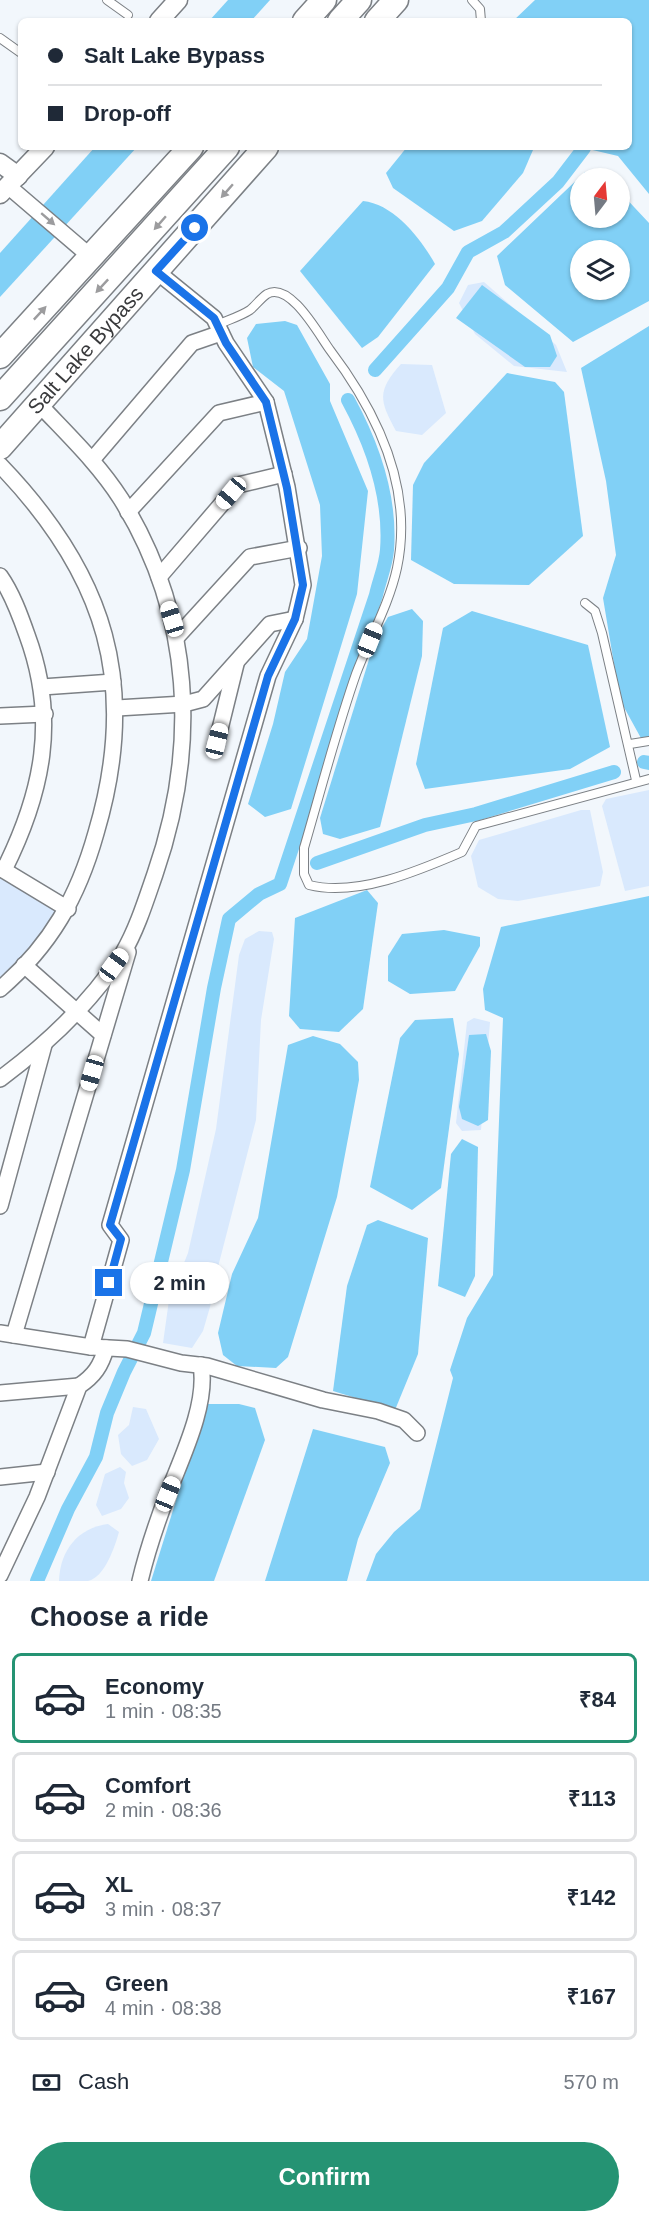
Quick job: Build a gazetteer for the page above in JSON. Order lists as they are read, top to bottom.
{
  "streets": {
    "main road": ["Salt Lake Bypass"]
  },
  "north": "top",
  "page": {
    "banner": ["Salt Lake Bypass", "Drop-off"],
    "bubble": "2 min",
    "heading": "Choose a ride",
    "list": [
      {
        "name": "Economy",
        "note": "1 min · 08:35",
        "value": "₹84"
      },
      {
        "name": "Comfort",
        "note": "2 min · 08:36",
        "value": "₹113"
      },
      {
        "name": "XL",
        "note": "3 min · 08:37",
        "value": "₹142"
      },
      {
        "name": "Green",
        "note": "4 min · 08:38",
        "value": "₹167"
      }
    ],
    "pay": ["Cash", "570 m"],
    "buttons": "Confirm"
  }
}
